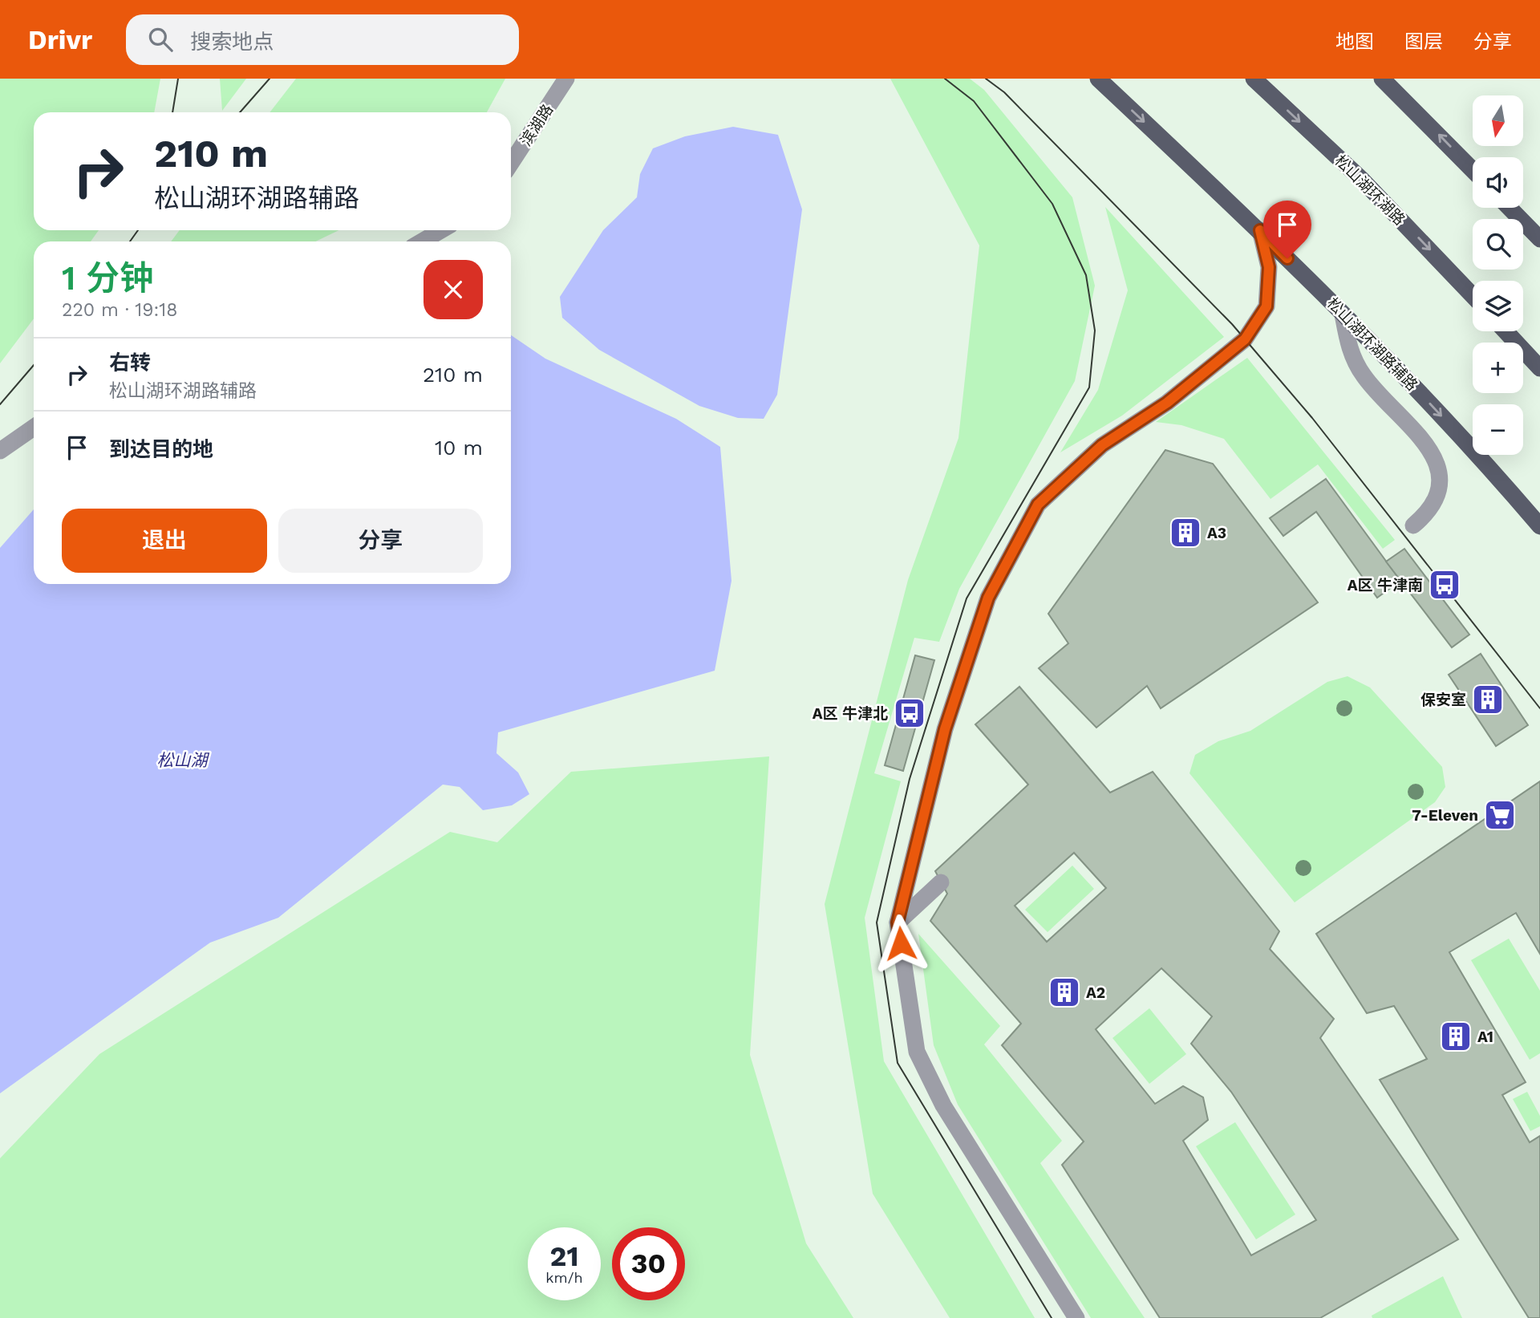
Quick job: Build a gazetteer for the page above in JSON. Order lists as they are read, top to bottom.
{
  "streets": {
    "main road": ["松山湖环湖路", "松山湖环湖路辅路"],
    "street": ["滨湖路"]
  },
  "one_way": ["松山湖环湖路辅路"],
  "water": ["松山湖"],
  "places": {
    "building": [
      "A3",
      "保安室",
      "A2",
      "A1"
    ],
    "bus stop": ["A区 牛津南", "A区 牛津北"],
    "supermarket": ["7-Eleven"]
  },
  "north": "bottom",
  "page": {
    "header": "Drivr",
    "search": "搜索地点",
    "nav": ["地图", "图层", "分享"],
    "map_buttons": ["+", "−"],
    "turn": ["210 m", "松山湖环湖路辅路"],
    "heading": ["1 分钟", "220 m · 19:18"],
    "list": [
      {
        "name": "右转",
        "note": "松山湖环湖路辅路",
        "value": "210 m"
      },
      {
        "name": "到达目的地",
        "value": "10 m"
      }
    ],
    "buttons": ["退出", "分享"],
    "speed": "21 km/h",
    "limit": "30"
  }
}
